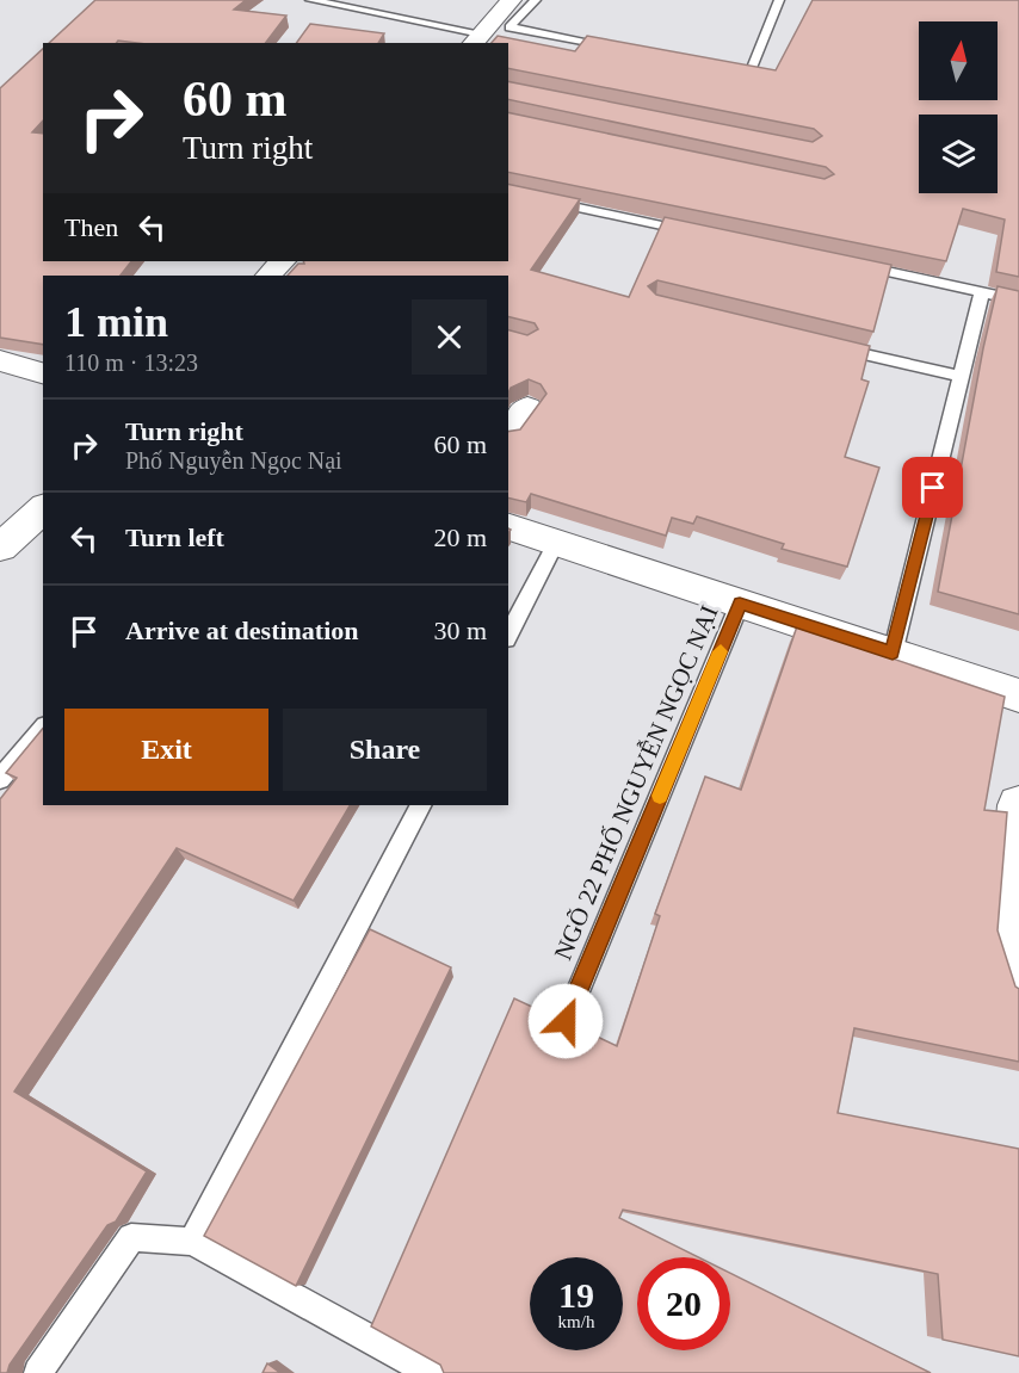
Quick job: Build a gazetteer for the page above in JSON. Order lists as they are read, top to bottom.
{
  "streets": {
    "lane": ["NGÕ 22 PHỐ NGUYỄN NGỌC NẠI"]
  },
  "north": "top",
  "page": {
    "turn": ["60 m", "Turn right"],
    "then": "Then",
    "heading": ["1 min", "110 m · 13:23"],
    "list": [
      {
        "name": "Turn right",
        "note": "Phố Nguyễn Ngọc Nại",
        "value": "60 m"
      },
      {
        "name": "Turn left",
        "value": "20 m"
      },
      {
        "name": "Arrive at destination",
        "value": "30 m"
      }
    ],
    "buttons": ["Exit", "Share"],
    "speed": "19 km/h",
    "limit": "20"
  }
}
